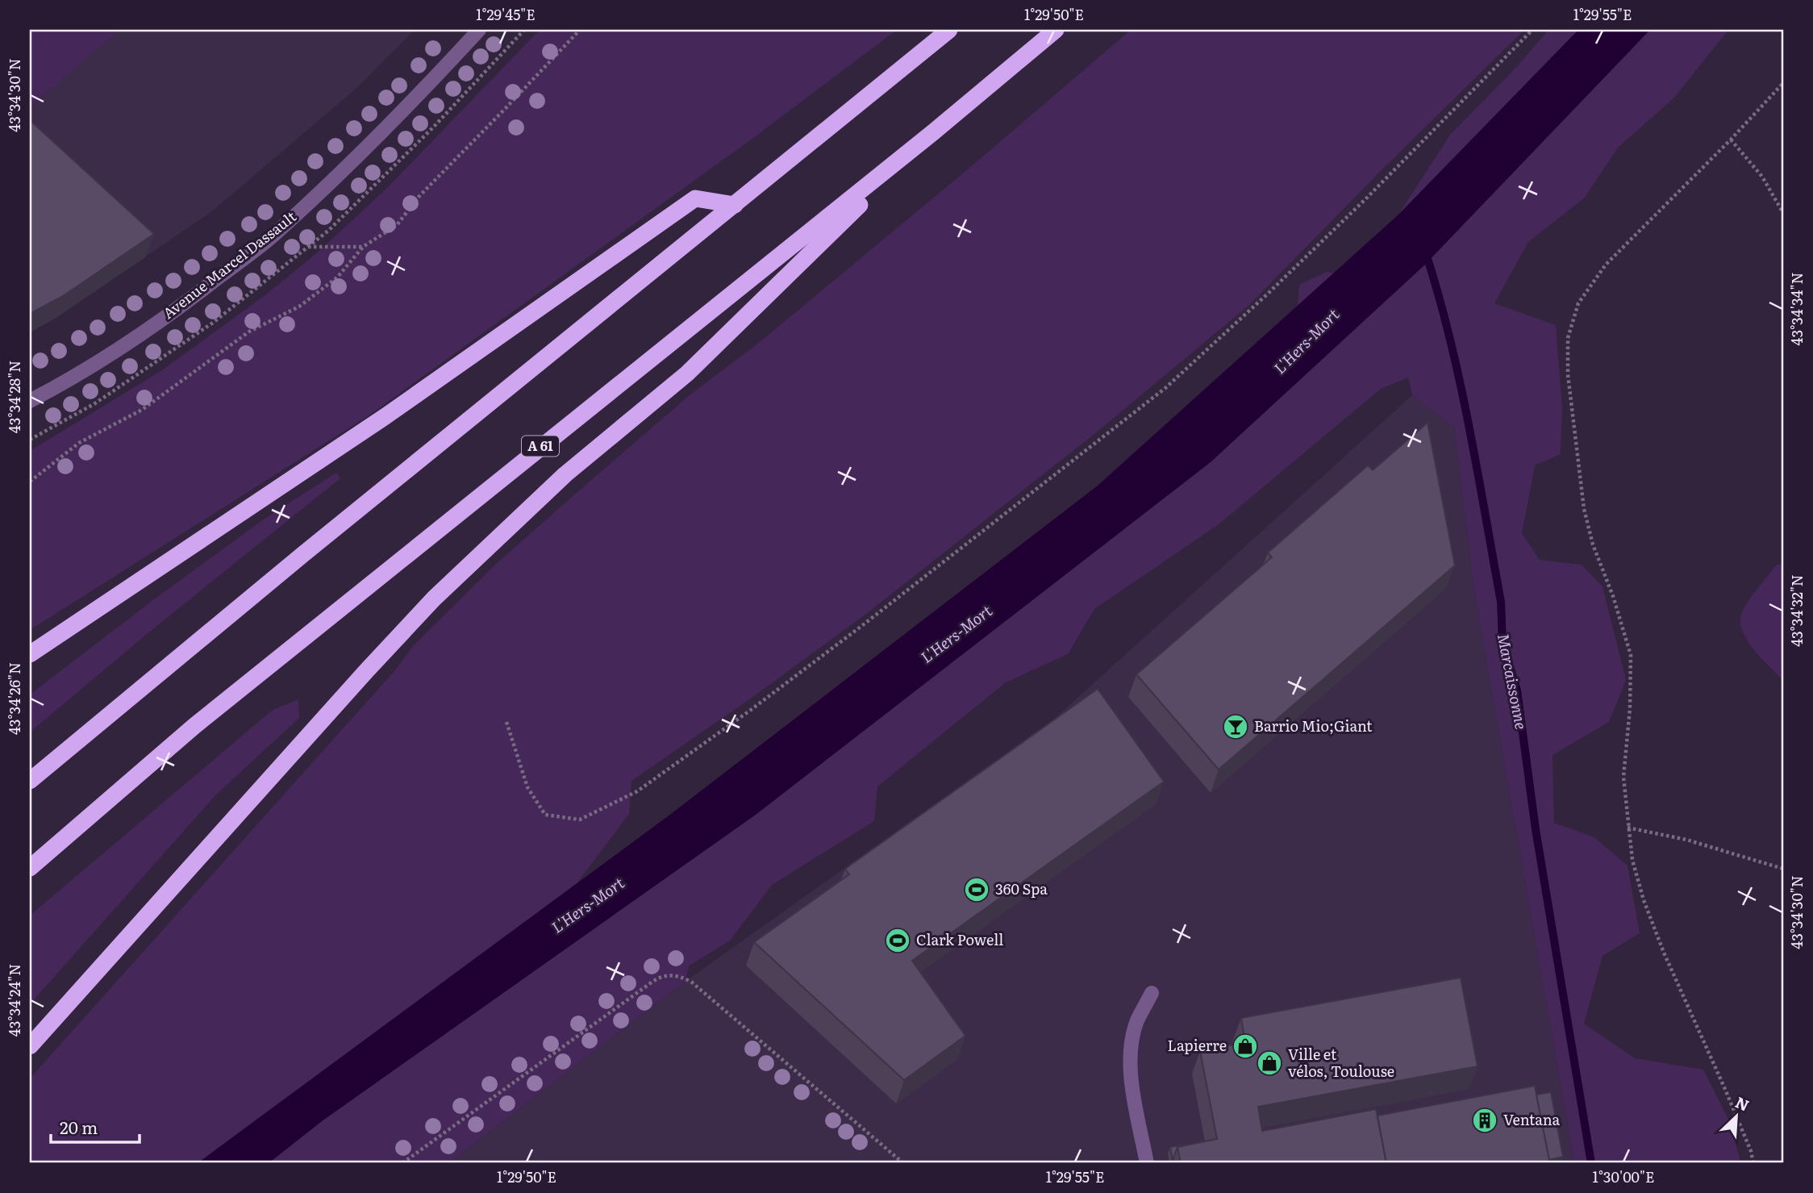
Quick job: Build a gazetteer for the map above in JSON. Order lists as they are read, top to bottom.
{
  "streets": {
    "highway": ["A 61"],
    "street": ["Avenue Marcel Dassault"]
  },
  "water": ["L'Hers-Mort", "Marcaissonne"],
  "places": {
    "bar": ["Barrio Mio;Giant"],
    "sports": ["360 Spa", "Clark Powell"],
    "shop": ["Lapierre", "Ville et vélos, Toulouse"],
    "building": ["Ventana"]
  },
  "scale_bar": "20 m",
  "north": "top right",
  "coordinates": [
    "1°29'45\"E",
    "1°29'50\"E",
    "1°29'55\"E",
    "43°34'30\"N",
    "43°34'34\"N",
    "43°34'28\"N",
    "43°34'32\"N",
    "43°34'26\"N",
    "43°34'24\"N",
    "1°30'00\"E"
  ]
}
